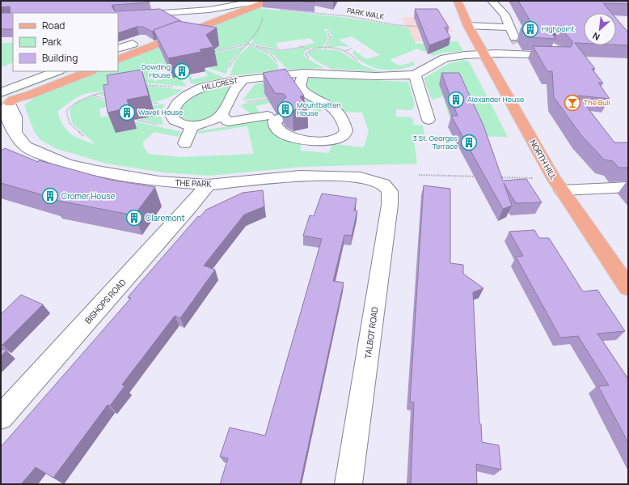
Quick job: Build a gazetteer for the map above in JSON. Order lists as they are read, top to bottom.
{
  "streets": {
    "main road": ["NORTH HILL"],
    "street": [
      "HILLCREST",
      "THE PARK",
      "BISHOPS ROAD",
      "TALBOT ROAD"
    ],
    "path": ["PARK WALK"]
  },
  "crossings": [
    ["HILLCREST", "NORTH HILL"],
    ["THE PARK", "BISHOPS ROAD"],
    ["THE PARK", "TALBOT ROAD"]
  ],
  "places": {
    "building": [
      "Highpoint",
      "Dowding House",
      "Alexander House",
      "Mountbatten House",
      "Wavell House",
      "3 St. Georges Terrace",
      "Cromer House",
      "Claremont"
    ],
    "bar": ["The Bull"]
  },
  "legend": ["Road", "Park", "Building"],
  "north": "bottom left"
}
